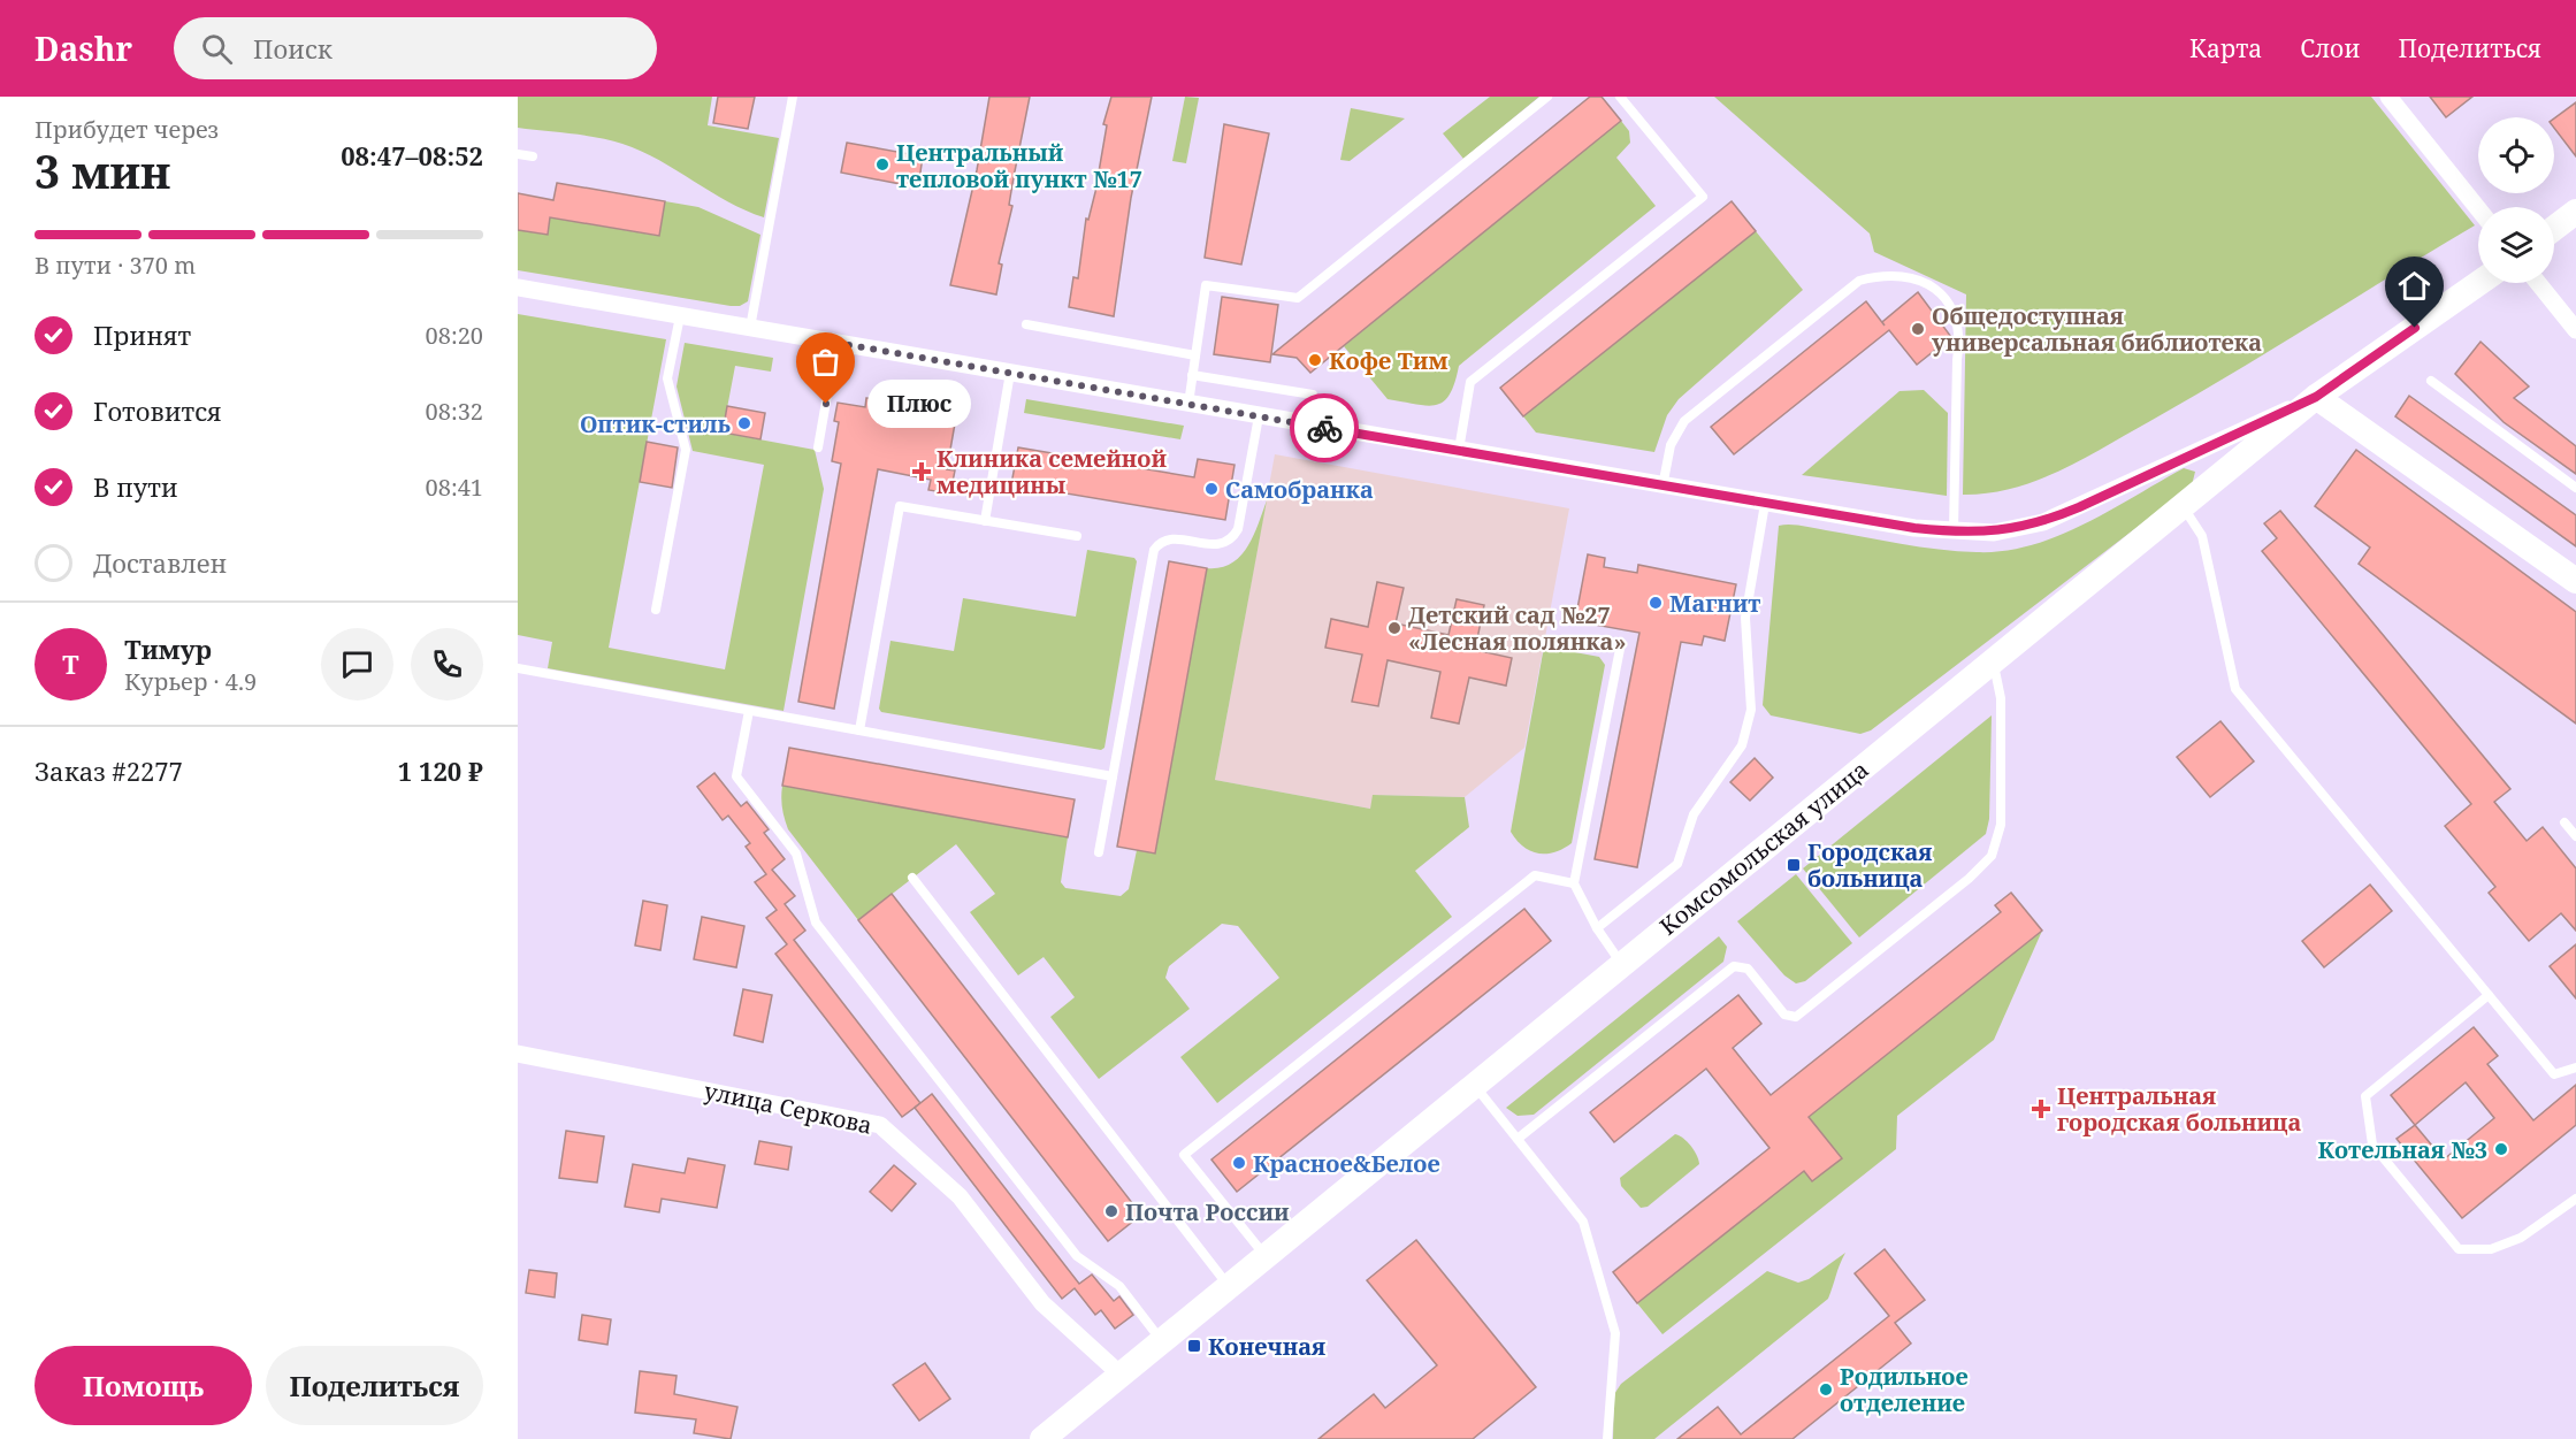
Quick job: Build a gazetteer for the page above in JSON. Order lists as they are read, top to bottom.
{
  "streets": {
    "street": ["Комсомольская улица", "улица Серкова"]
  },
  "crossings": [
    ["Комсомольская улица", "улица Серкова"]
  ],
  "places": {
    "other": [
      "Центральный тепловой пункт №17",
      "Общедоступная универсальная библиотека",
      "Кофе Тим",
      "Плюс",
      "Оптик-стиль",
      "Самобранка",
      "Магнит",
      "Детский сад №27 «Лесная полянка»",
      "Котельная №3",
      "Красное&Белое",
      "Почта России",
      "Родильное отделение"
    ],
    "health": ["Клиника семейной медицины", "Центральная городская больница"],
    "transit": ["Городская больница", "Конечная"]
  },
  "page": {
    "header": "Dashr",
    "search": "Поиск",
    "nav": ["Карта", "Слои", "Поделиться"],
    "heading": ["3 мин", "Прибудет через", "08:47–08:52"],
    "panel": [
      "Тимур",
      "Курьер · 4.9",
      "Заказ #2277",
      "1 120 ₽"
    ],
    "bar": "В пути · 370 m",
    "list": [
      ["Принят", "08:20"],
      ["Готовится", "08:32"],
      ["В пути", "08:41"],
      "Доставлен"
    ],
    "bubble": "Плюс",
    "round": "Т",
    "buttons": ["Помощь", "Поделиться"]
  }
}
